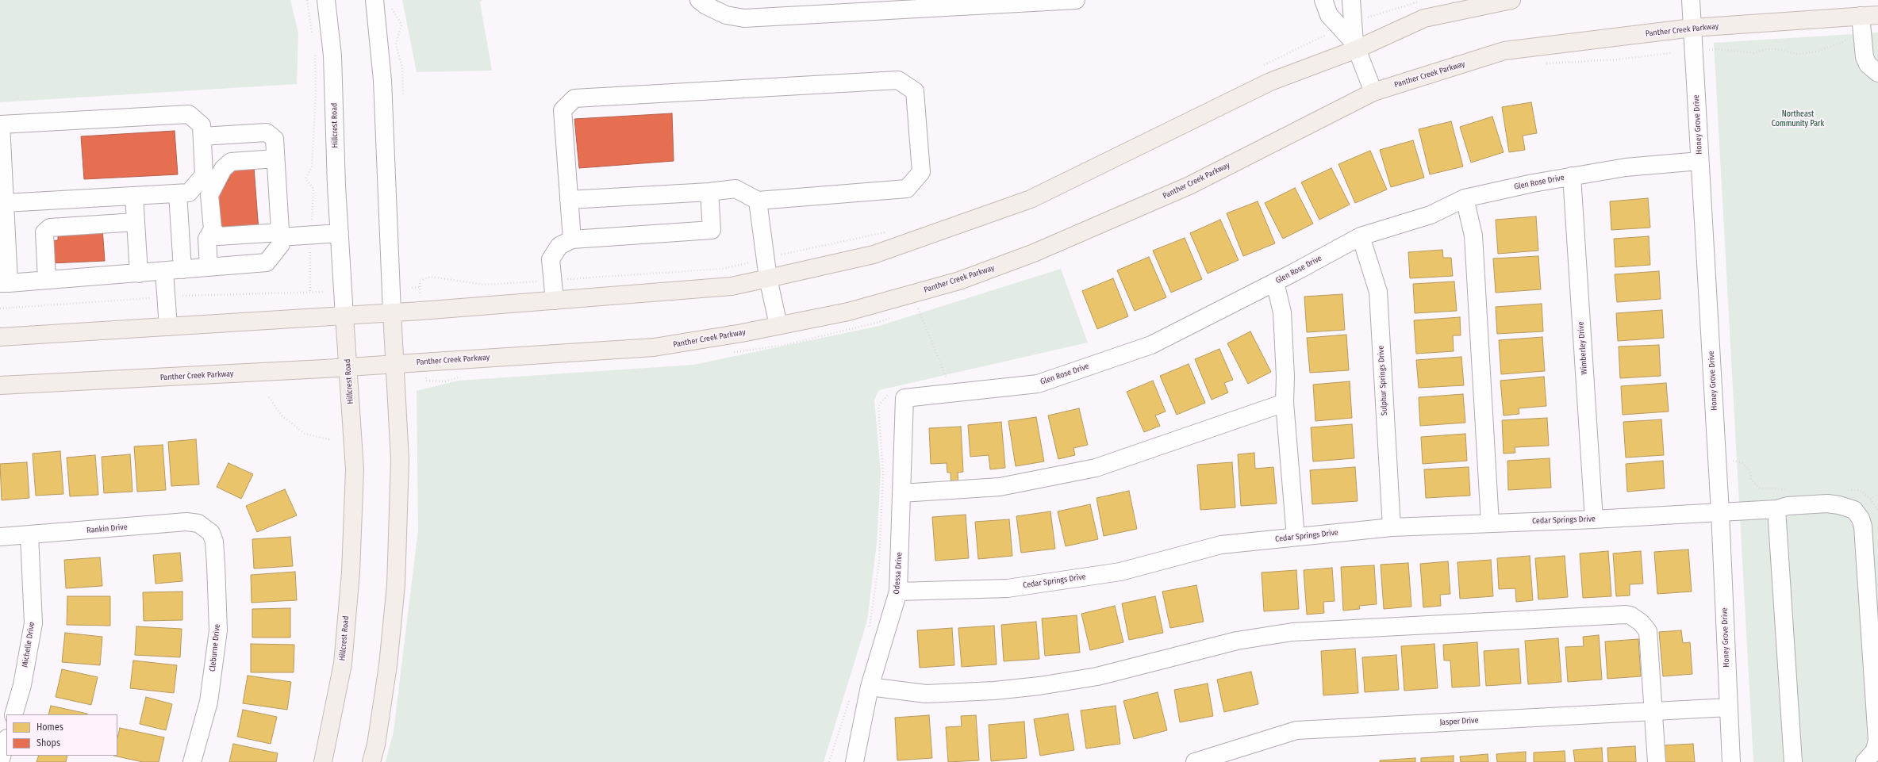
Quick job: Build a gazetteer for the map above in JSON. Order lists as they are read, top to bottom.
{
  "streets": {
    "main road": ["Panther Creek Parkway", "Hillcrest Road"],
    "street": [
      "Honey Grove Drive",
      "Glen Rose Drive",
      "Wimberley Drive",
      "Sulphur Springs Drive",
      "Cedar Springs Drive",
      "Rankin Drive",
      "Odessa Drive",
      "Michelle Drive",
      "Cleburne Drive",
      "Jasper Drive"
    ]
  },
  "crossings": [
    ["Panther Creek Parkway", "Honey Grove Drive"],
    ["Panther Creek Parkway", "Hillcrest Road"],
    ["Honey Grove Drive", "Glen Rose Drive"],
    ["Honey Grove Drive", "Cedar Springs Drive"],
    ["Honey Grove Drive", "Jasper Drive"],
    ["Glen Rose Drive", "Wimberley Drive"],
    ["Glen Rose Drive", "Sulphur Springs Drive"],
    ["Glen Rose Drive", "Odessa Drive"],
    ["Wimberley Drive", "Cedar Springs Drive"],
    ["Sulphur Springs Drive", "Cedar Springs Drive"],
    ["Cedar Springs Drive", "Odessa Drive"],
    ["Rankin Drive", "Michelle Drive"],
    ["Rankin Drive", "Cleburne Drive"]
  ],
  "parks": ["Northeast Community Park"],
  "legend": ["Homes", "Shops"]
}
